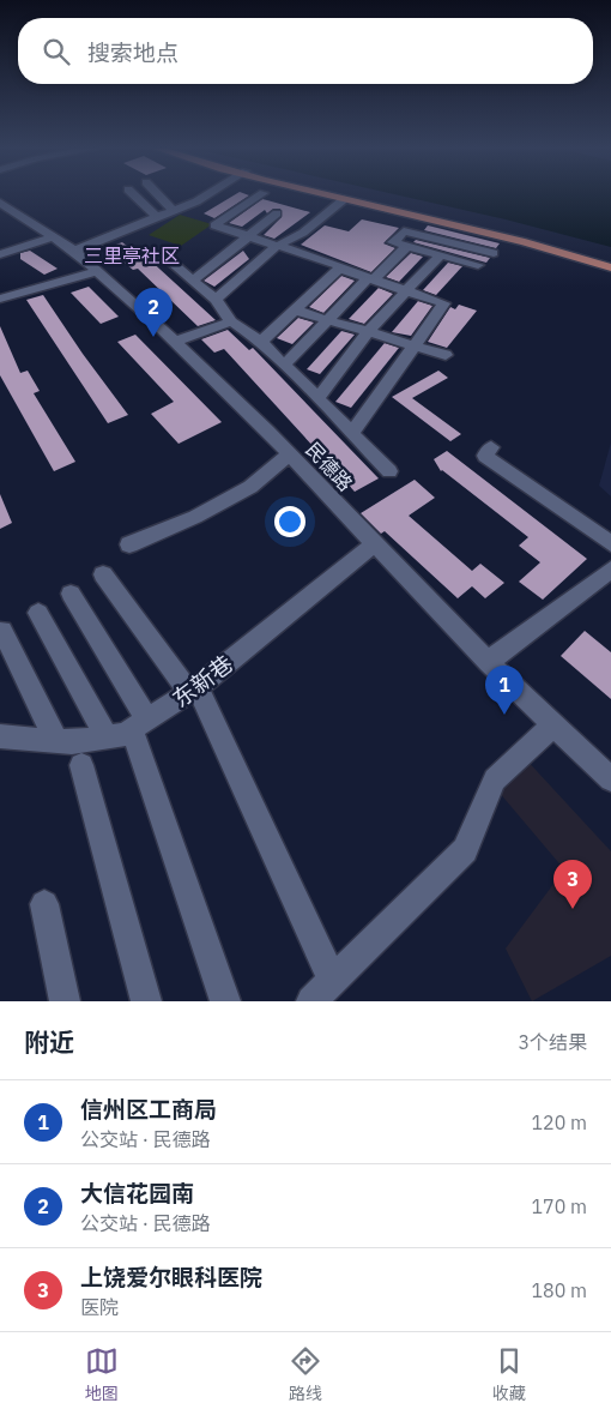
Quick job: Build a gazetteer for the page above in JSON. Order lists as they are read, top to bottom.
{
  "streets": {
    "street": ["民德路", "东新巷"]
  },
  "crossings": [
    ["民德路", "东新巷"]
  ],
  "districts": ["三里亭社区"],
  "page": {
    "search": "搜索地点",
    "pins": ["2", "1", "3"],
    "heading": ["附近", "3个结果"],
    "list": [
      {
        "mark": "1",
        "name": "信州区工商局",
        "note": "公交站 · 民德路",
        "value": "120 m"
      },
      {
        "mark": "2",
        "name": "大信花园南",
        "note": "公交站 · 民德路",
        "value": "170 m"
      },
      {
        "mark": "3",
        "name": "上饶爱尔眼科医院",
        "note": "医院",
        "value": "180 m"
      }
    ],
    "nav": ["地图", "路线", "收藏"]
  }
}
